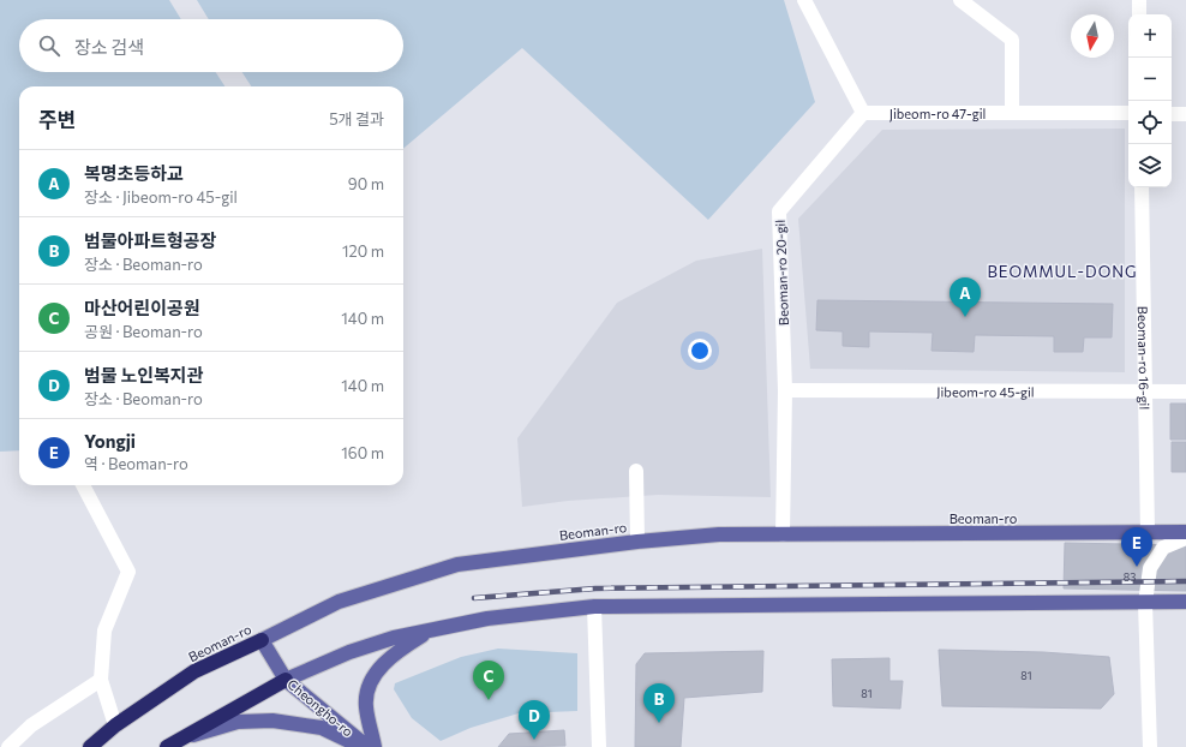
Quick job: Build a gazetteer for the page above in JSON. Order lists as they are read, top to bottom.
{
  "streets": {
    "highway": ["Beoman-ro"],
    "main road": ["Cheongho-ro"],
    "street": [
      "Jibeom-ro 47-gil",
      "Beoman-ro 20-gil",
      "Beoman-ro 16-gil",
      "Jibeom-ro 45-gil"
    ]
  },
  "crossings": [
    ["Jibeom-ro 47-gil", "Beoman-ro 20-gil"],
    ["Beoman-ro 20-gil", "Jibeom-ro 45-gil"],
    ["Beoman-ro 20-gil", "Beoman-ro"],
    ["Beoman-ro 16-gil", "Jibeom-ro 45-gil"],
    ["Beoman-ro 16-gil", "Beoman-ro"],
    ["Beoman-ro", "Cheongho-ro"]
  ],
  "districts": ["BEOMMUL-DONG"],
  "house_numbers": ["83", "81", "81"],
  "north": "bottom",
  "page": {
    "map_buttons": ["+", "−"],
    "search": "장소 검색",
    "heading": ["주변", "5개 결과"],
    "list": [
      {
        "mark": "A",
        "name": "복명초등하교",
        "note": "장소 · Jibeom-ro 45-gil",
        "value": "90 m"
      },
      {
        "mark": "B",
        "name": "범물아파트형공장",
        "note": "장소 · Beoman-ro",
        "value": "120 m"
      },
      {
        "mark": "C",
        "name": "마산어린이공원",
        "note": "공원 · Beoman-ro",
        "value": "140 m"
      },
      {
        "mark": "D",
        "name": "범물 노인복지관",
        "note": "장소 · Beoman-ro",
        "value": "140 m"
      },
      {
        "mark": "E",
        "name": "Yongji",
        "note": "역 · Beoman-ro",
        "value": "160 m"
      }
    ],
    "pins": [
      "A",
      "E",
      "C",
      "B",
      "D"
    ]
  }
}
